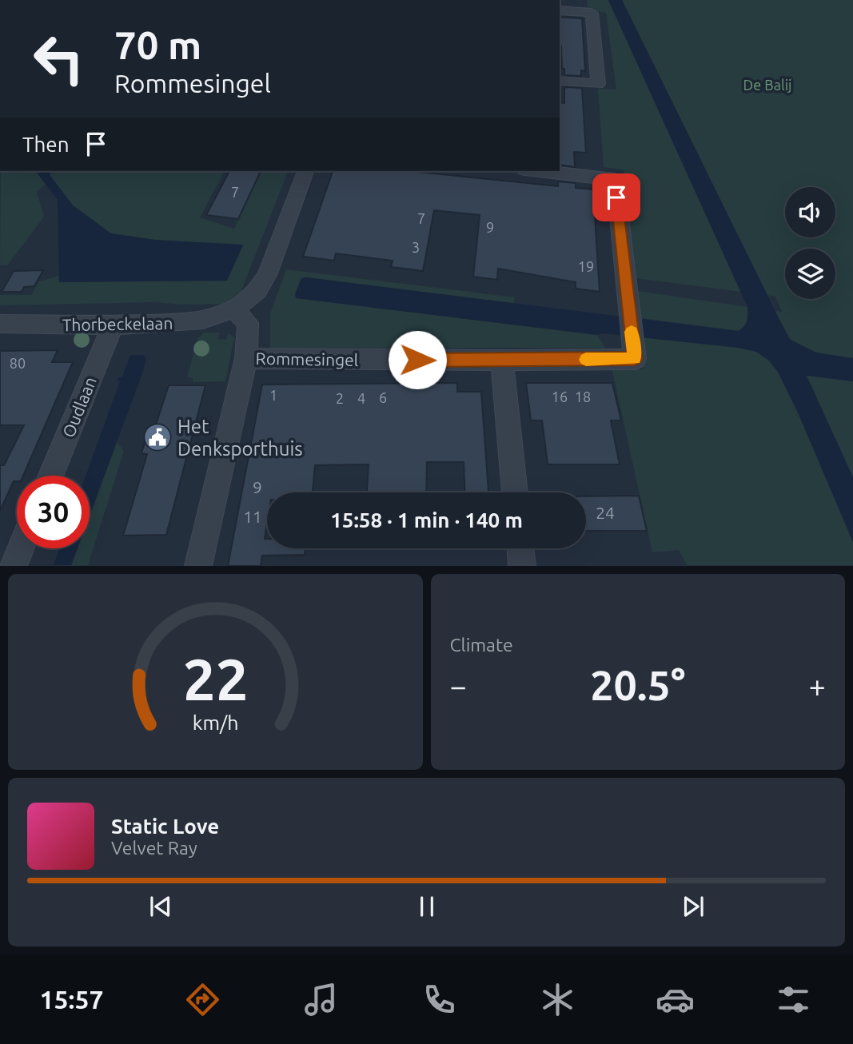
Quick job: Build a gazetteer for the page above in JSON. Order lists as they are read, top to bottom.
{
  "streets": {
    "street": ["Thorbeckelaan", "Rommesingel", "Oudlaan"]
  },
  "crossings": [
    ["Thorbeckelaan", "Oudlaan"]
  ],
  "parks": ["De Balij"],
  "places": {
    "public building": ["Het Denksporthuis"]
  },
  "house_numbers": [
    "7",
    "7",
    "9",
    "3",
    "19",
    "80",
    "1",
    "16",
    "18",
    "6",
    "2",
    "4",
    "9",
    "24",
    "11"
  ],
  "page": {
    "turn": ["70 m", "Rommesingel"],
    "then": "Then",
    "limit": "30",
    "trip": "15:58 · 1 min · 140 m",
    "tile": "Climate",
    "heat": ["−", "20.5°", "+"],
    "song": ["Static Love", "Velvet Ray"],
    "tabs": "15:57",
    "gauge": ["22", "km/h"]
  }
}
